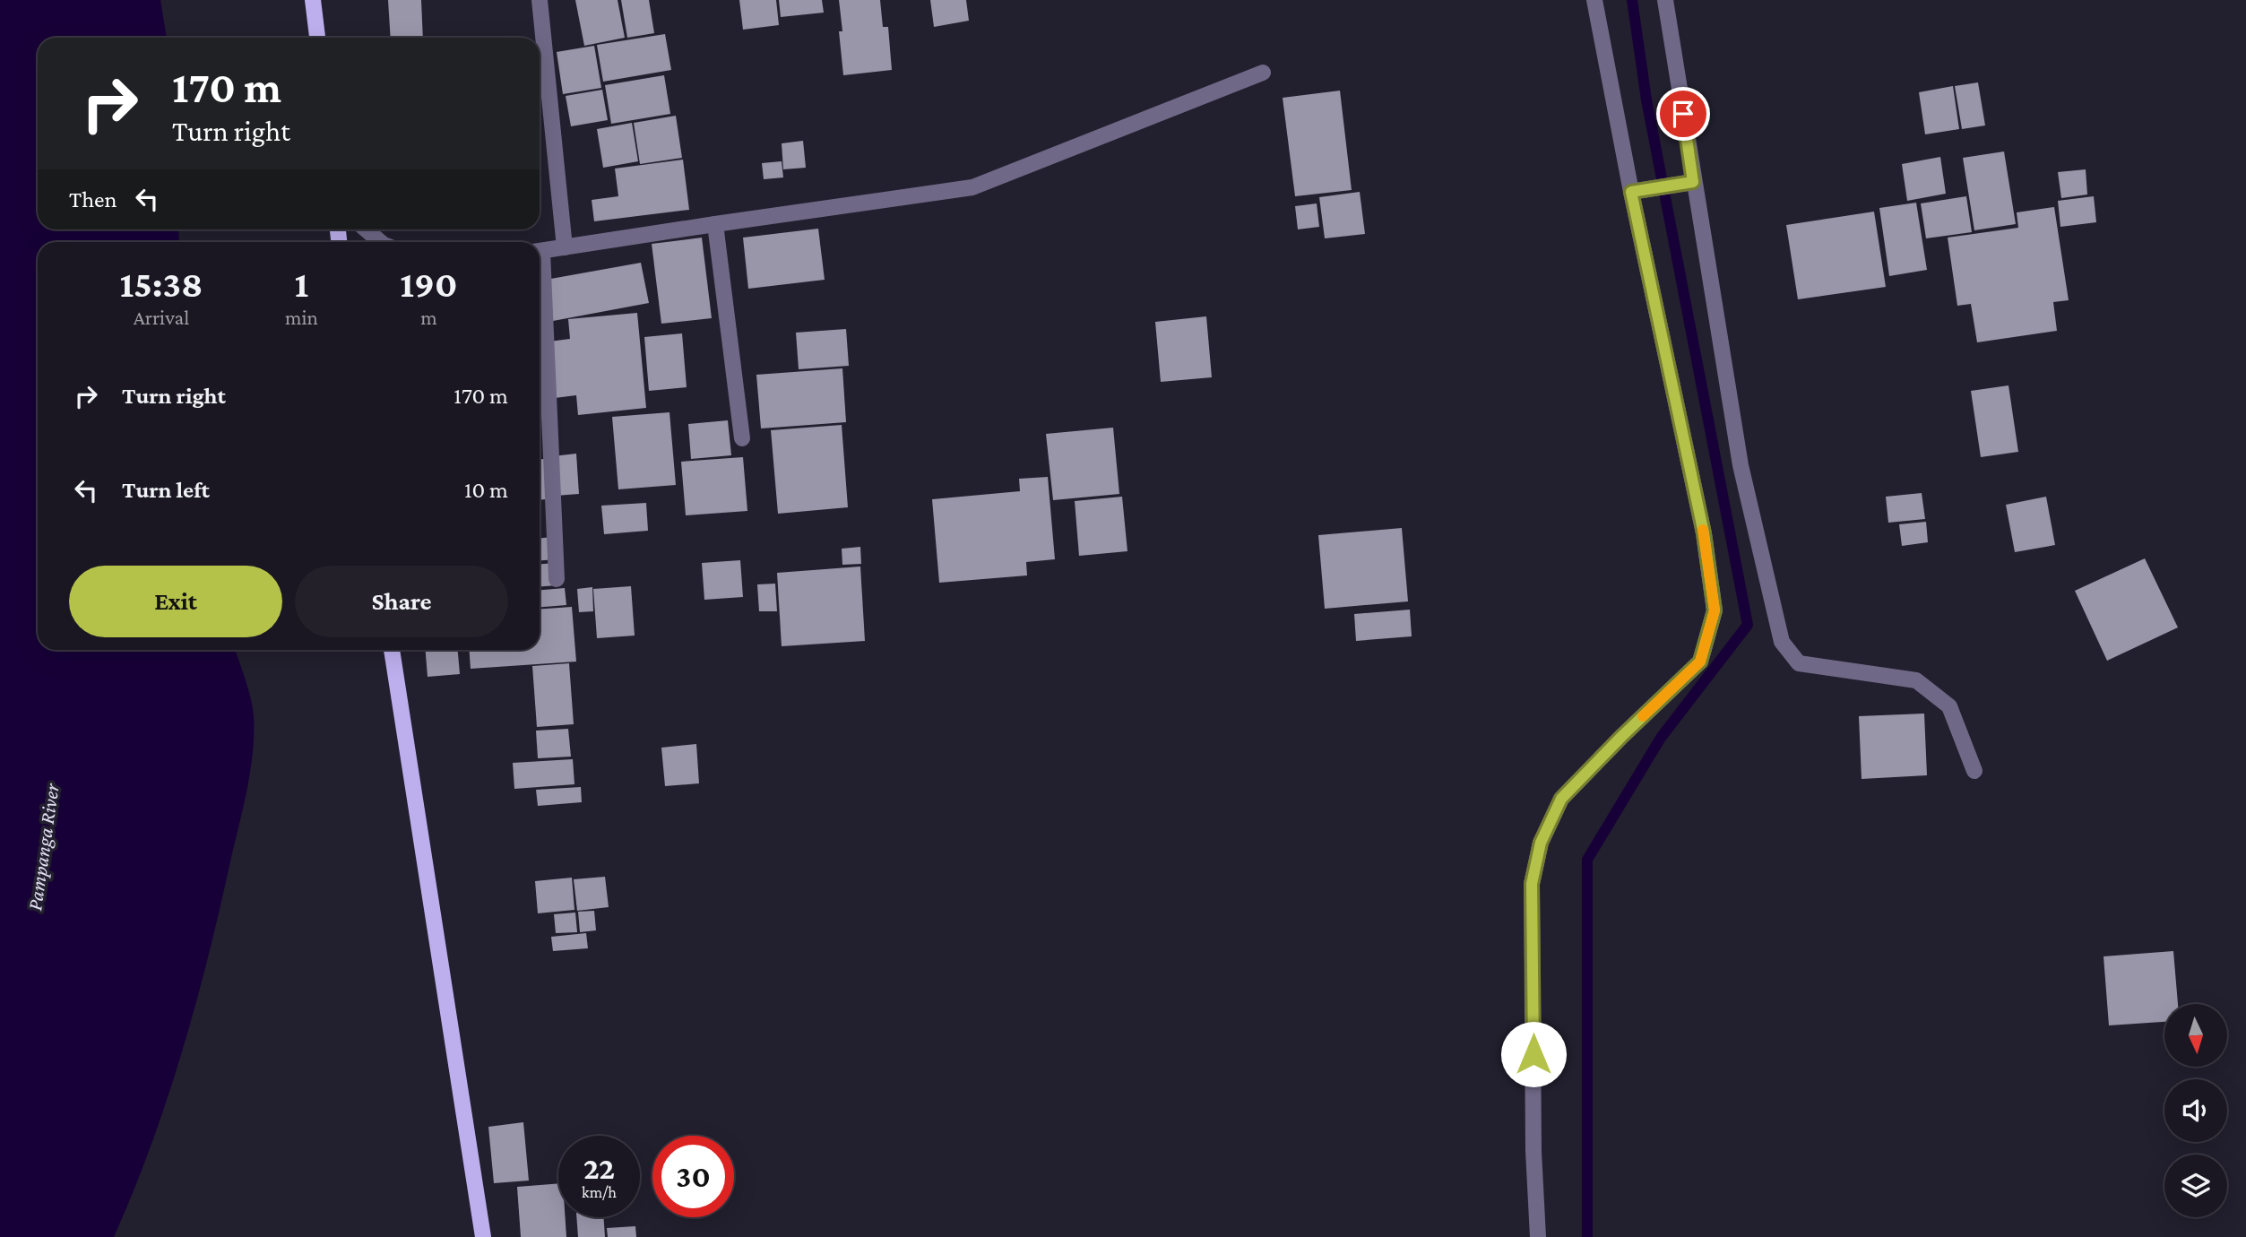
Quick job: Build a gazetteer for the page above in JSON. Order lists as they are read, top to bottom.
{
  "water": ["Pampanga River"],
  "north": "bottom",
  "page": {
    "turn": ["170 m", "Turn right"],
    "then": "Then",
    "eta": [
      "15:38",
      "Arrival",
      "1",
      "min",
      "190",
      "m"
    ],
    "list": [
      {
        "name": "Turn right",
        "value": "170 m"
      },
      {
        "name": "Turn left",
        "value": "10 m"
      }
    ],
    "buttons": ["Exit", "Share"],
    "speed": "22 km/h",
    "limit": "30"
  }
}
